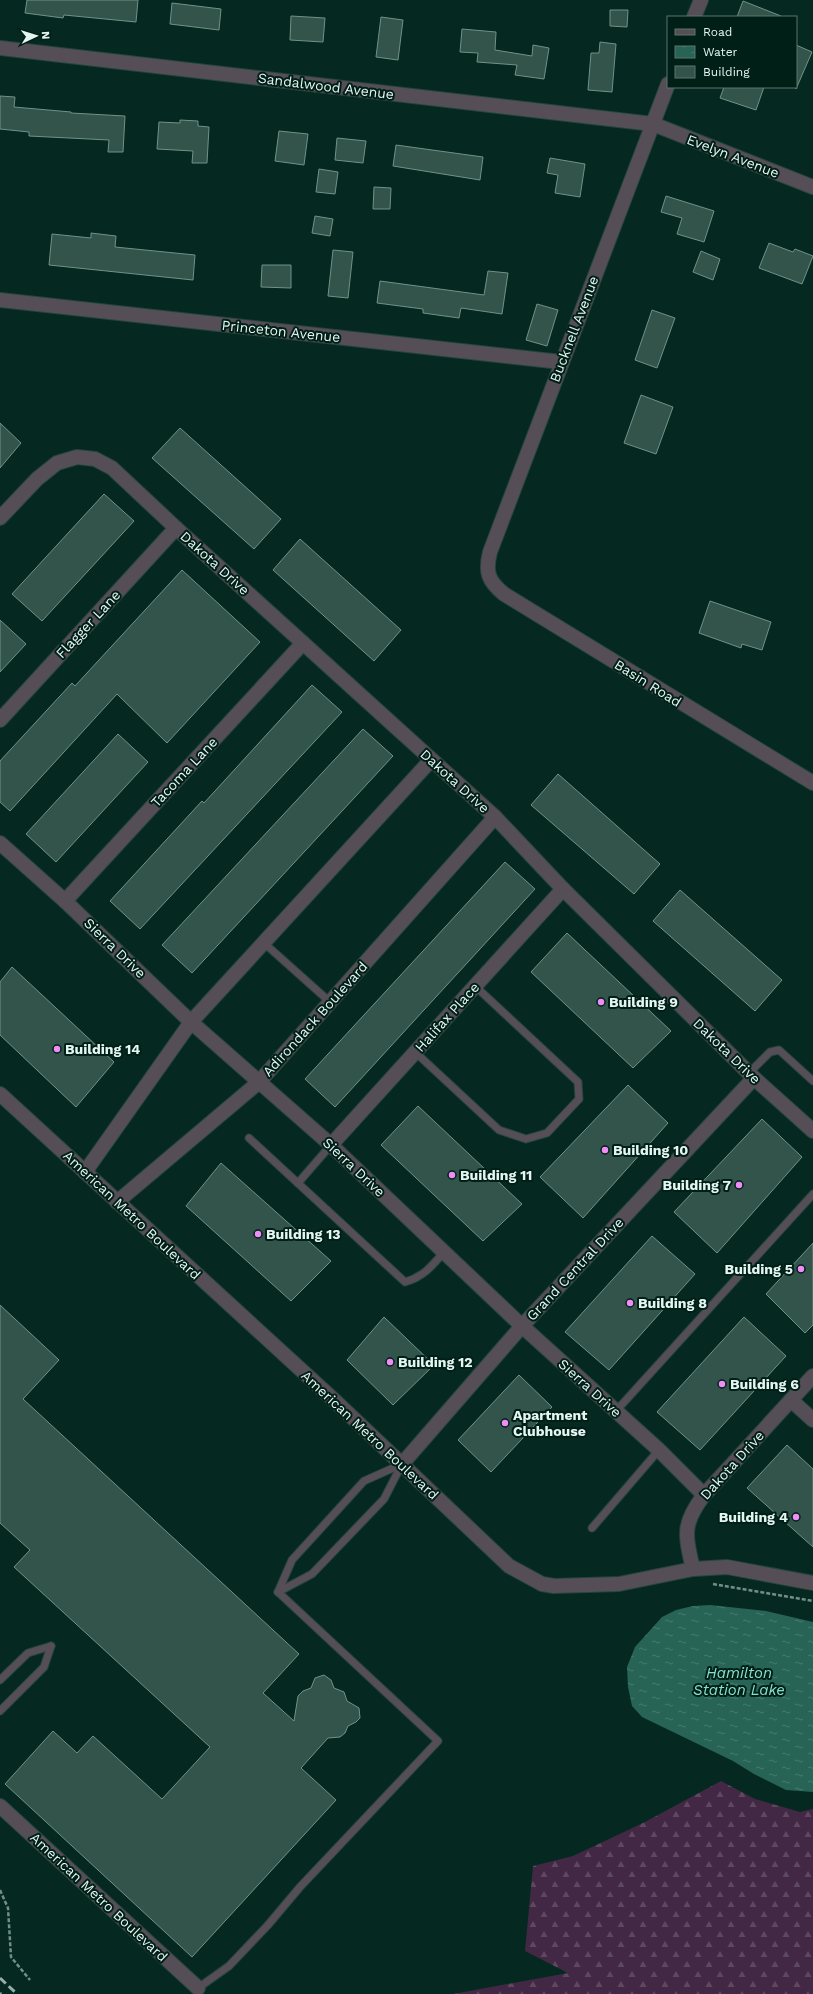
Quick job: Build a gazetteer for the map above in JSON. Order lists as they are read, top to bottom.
{
  "streets": {
    "street": [
      "Sandalwood Avenue",
      "Evelyn Avenue",
      "Bucknell Avenue",
      "Princeton Avenue",
      "Dakota Drive",
      "Flagger Lane",
      "Basin Road",
      "Tacoma Lane",
      "Sierra Drive",
      "Halifax Place",
      "Adirondack Boulevard",
      "American Metro Boulevard",
      "Grand Central Drive"
    ]
  },
  "crossings": [
    ["Sandalwood Avenue", "Evelyn Avenue"],
    ["Sandalwood Avenue", "Bucknell Avenue"],
    ["Evelyn Avenue", "Bucknell Avenue"],
    ["Bucknell Avenue", "Princeton Avenue"],
    ["Bucknell Avenue", "Basin Road"],
    ["Dakota Drive", "Flagger Lane"],
    ["Dakota Drive", "Tacoma Lane"],
    ["Dakota Drive", "Sierra Drive"],
    ["Dakota Drive", "Halifax Place"],
    ["Dakota Drive", "Adirondack Boulevard"],
    ["Dakota Drive", "American Metro Boulevard"],
    ["Dakota Drive", "Grand Central Drive"],
    ["Tacoma Lane", "Sierra Drive"],
    ["Sierra Drive", "Halifax Place"],
    ["Sierra Drive", "Adirondack Boulevard"],
    ["Sierra Drive", "Grand Central Drive"],
    ["Adirondack Boulevard", "American Metro Boulevard"],
    ["American Metro Boulevard", "Grand Central Drive"]
  ],
  "water": ["Hamilton Station Lake"],
  "places": [
    "Building 9",
    "Building 14",
    "Building 10",
    "Building 11",
    "Building 7",
    "Building 13",
    "Building 5",
    "Building 8",
    "Building 12",
    "Building 6",
    "Apartment Clubhouse",
    "Building 4"
  ],
  "legend": ["Road", "Water", "Building"],
  "north": "right"
}
